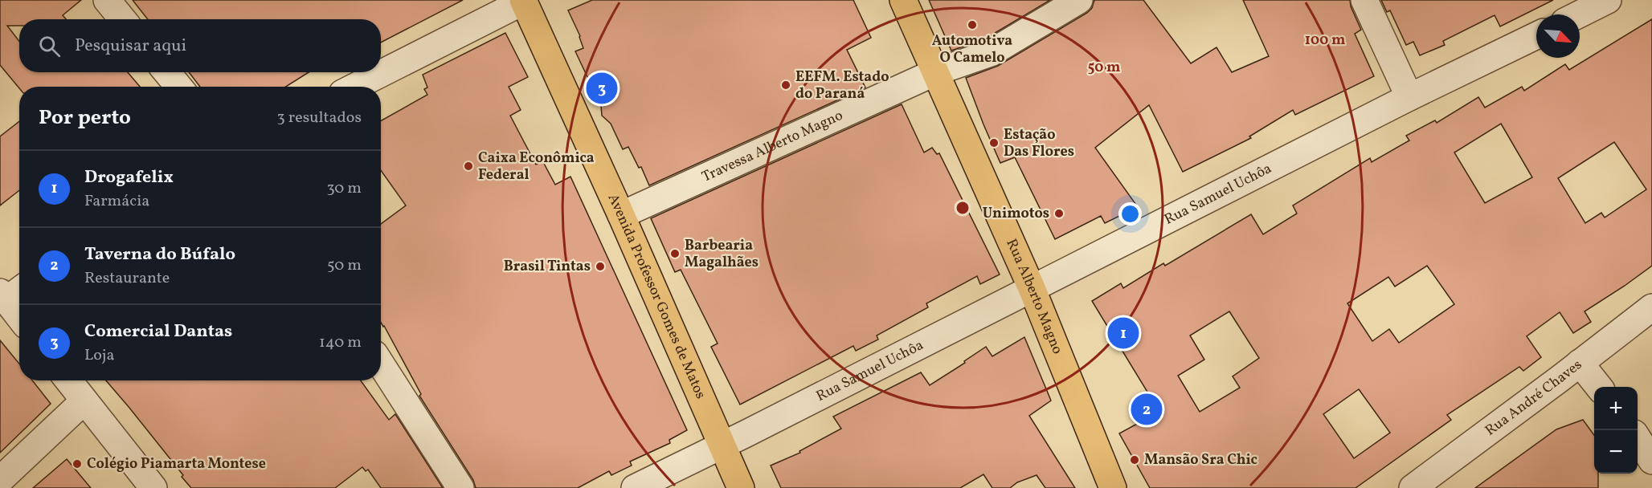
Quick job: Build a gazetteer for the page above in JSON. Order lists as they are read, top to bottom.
{
  "streets": {
    "main road": ["Rua Alberto Magno", "Avenida Professor Gomes de Matos"],
    "street": ["Travessa Alberto Magno", "Rua Samuel Uchôa", "Rua André Chaves"]
  },
  "crossings": [
    ["Travessa Alberto Magno", "Rua Alberto Magno"],
    ["Travessa Alberto Magno", "Avenida Professor Gomes de Matos"],
    ["Rua Samuel Uchôa", "Rua Alberto Magno"],
    ["Rua Samuel Uchôa", "Avenida Professor Gomes de Matos"]
  ],
  "places": [
    "Automotiva O Camelo",
    "EEFM. Estado do Paraná",
    "Estação Das Flores",
    "Caixa Econômica Federal",
    "Unimotos",
    "Barbearia Magalhães",
    "Brasil Tintas",
    "Mansão Sra Chic",
    "Colégio Piamarta Montese"
  ],
  "north": "bottom right",
  "page": {
    "search": "Pesquisar aqui",
    "pins": ["3", "1", "2"],
    "heading": ["Por perto", "3 resultados"],
    "list": [
      {
        "mark": "1",
        "name": "Drogafelix",
        "note": "Farmácia",
        "value": "30 m"
      },
      {
        "mark": "2",
        "name": "Taverna do Búfalo",
        "note": "Restaurante",
        "value": "50 m"
      },
      {
        "mark": "3",
        "name": "Comercial Dantas",
        "note": "Loja",
        "value": "140 m"
      }
    ],
    "map_buttons": ["+", "−"]
  },
  "rings": ["100 m", "50 m"]
}
